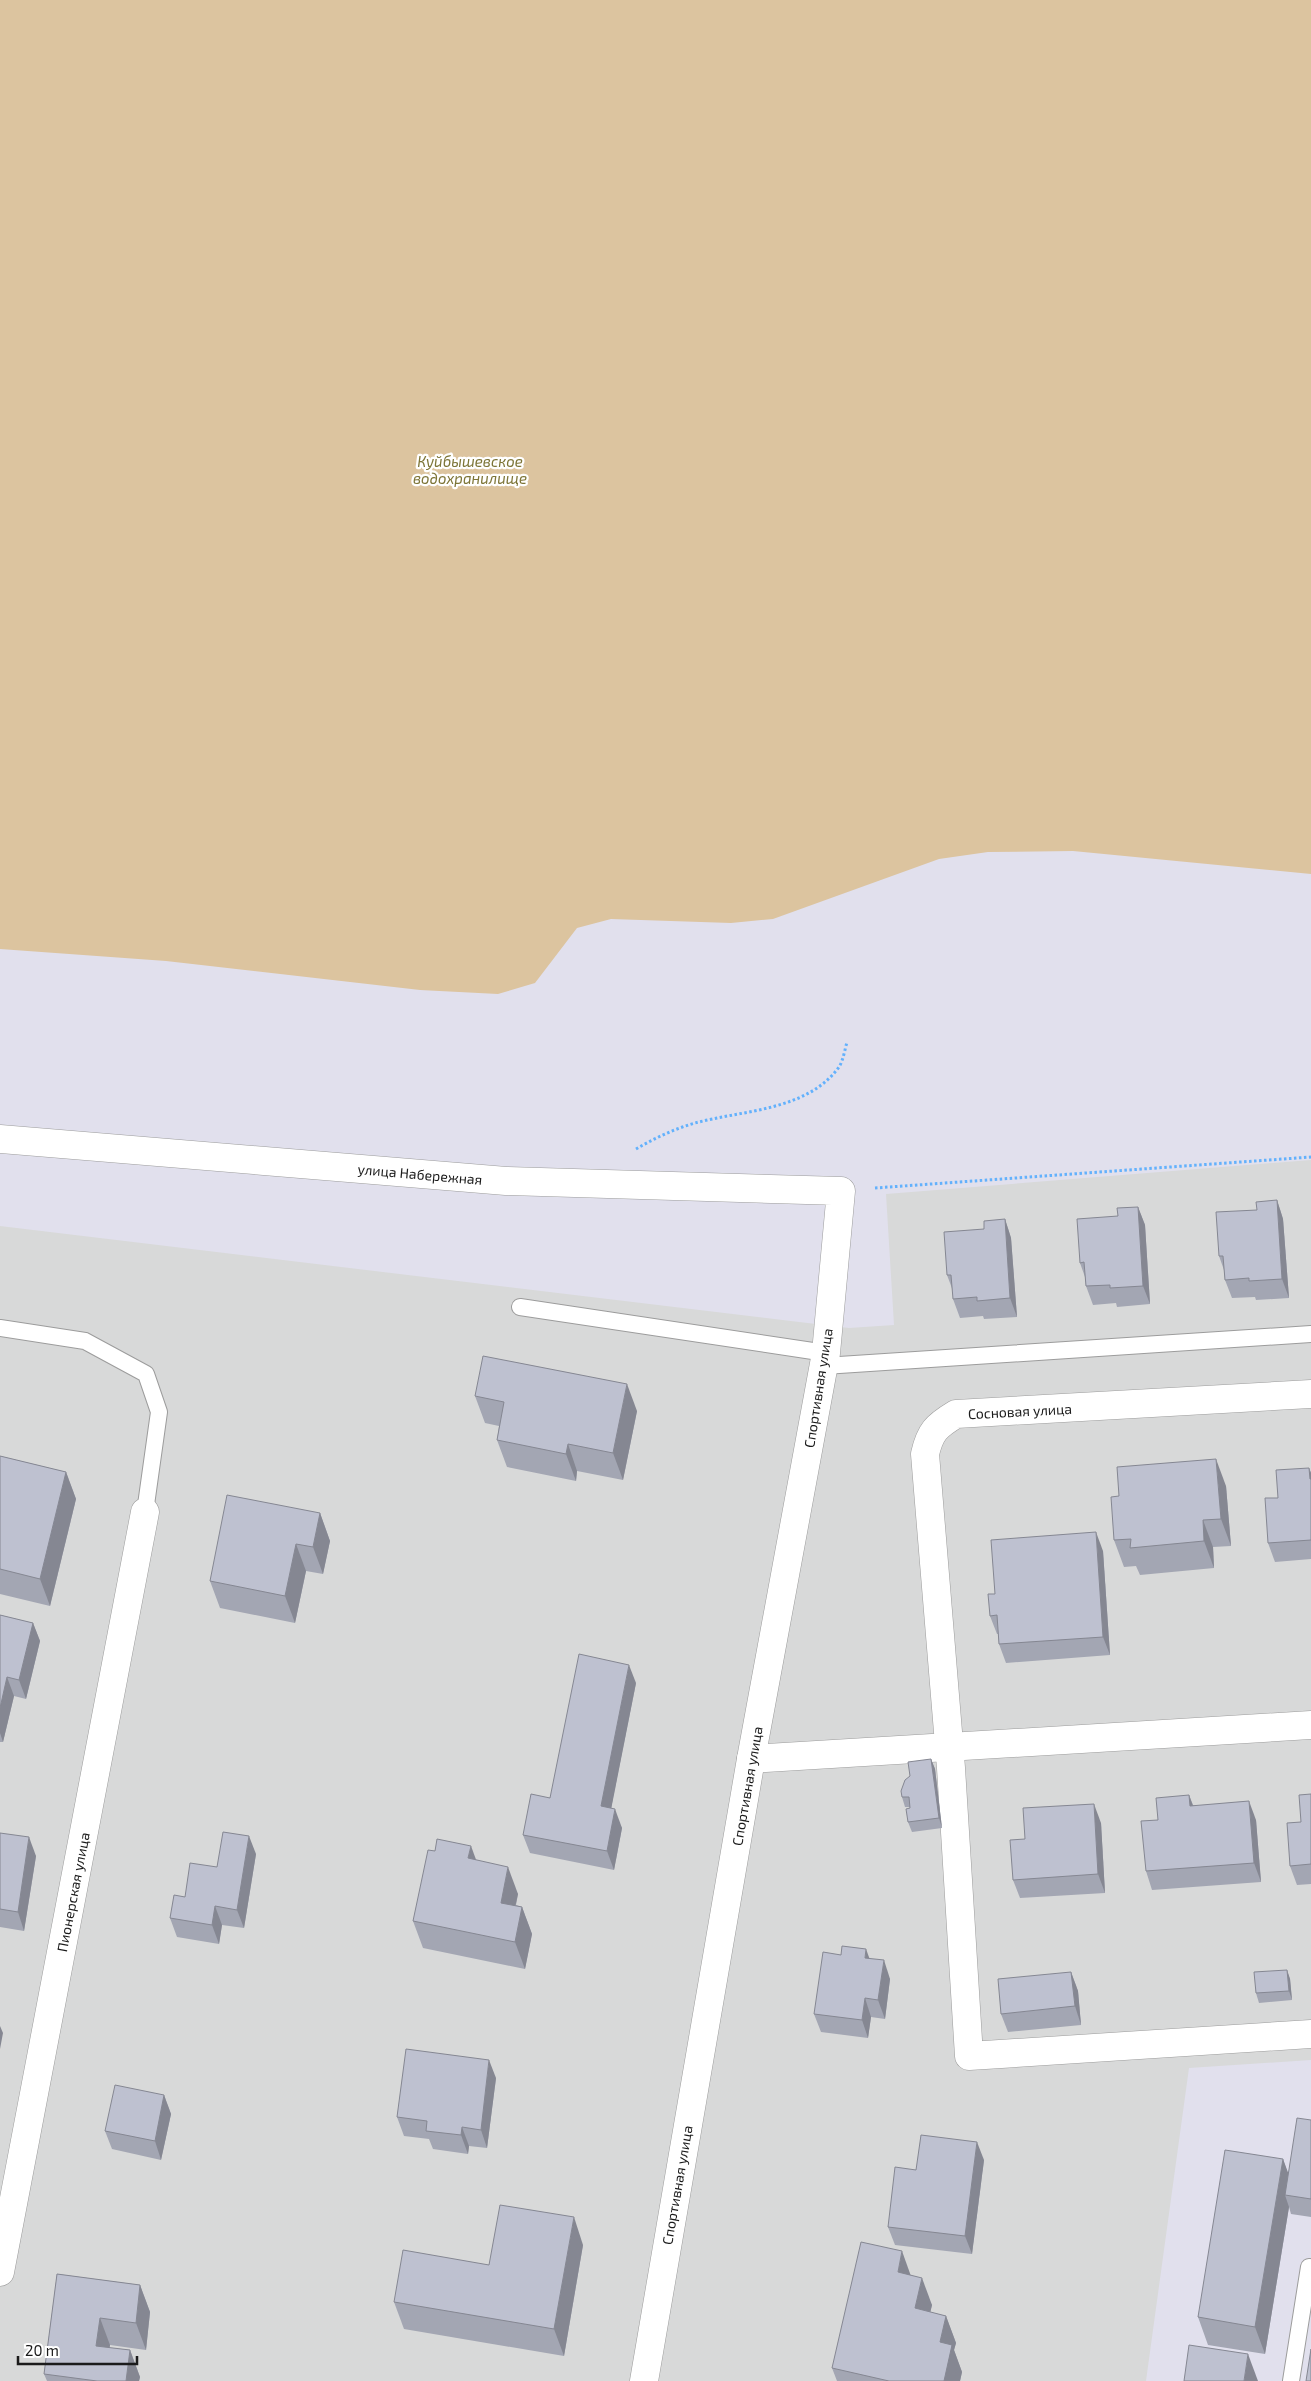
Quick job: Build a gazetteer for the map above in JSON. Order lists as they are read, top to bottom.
{
  "streets": {
    "street": [
      "улица Набережная",
      "Спортивная улица",
      "Сосновая улица",
      "Пионерская улица"
    ]
  },
  "crossings": [
    ["улица Набережная", "Спортивная улица"]
  ],
  "water": ["Куйбышевское водохранилище"],
  "scale_bar": "20 m"
}
